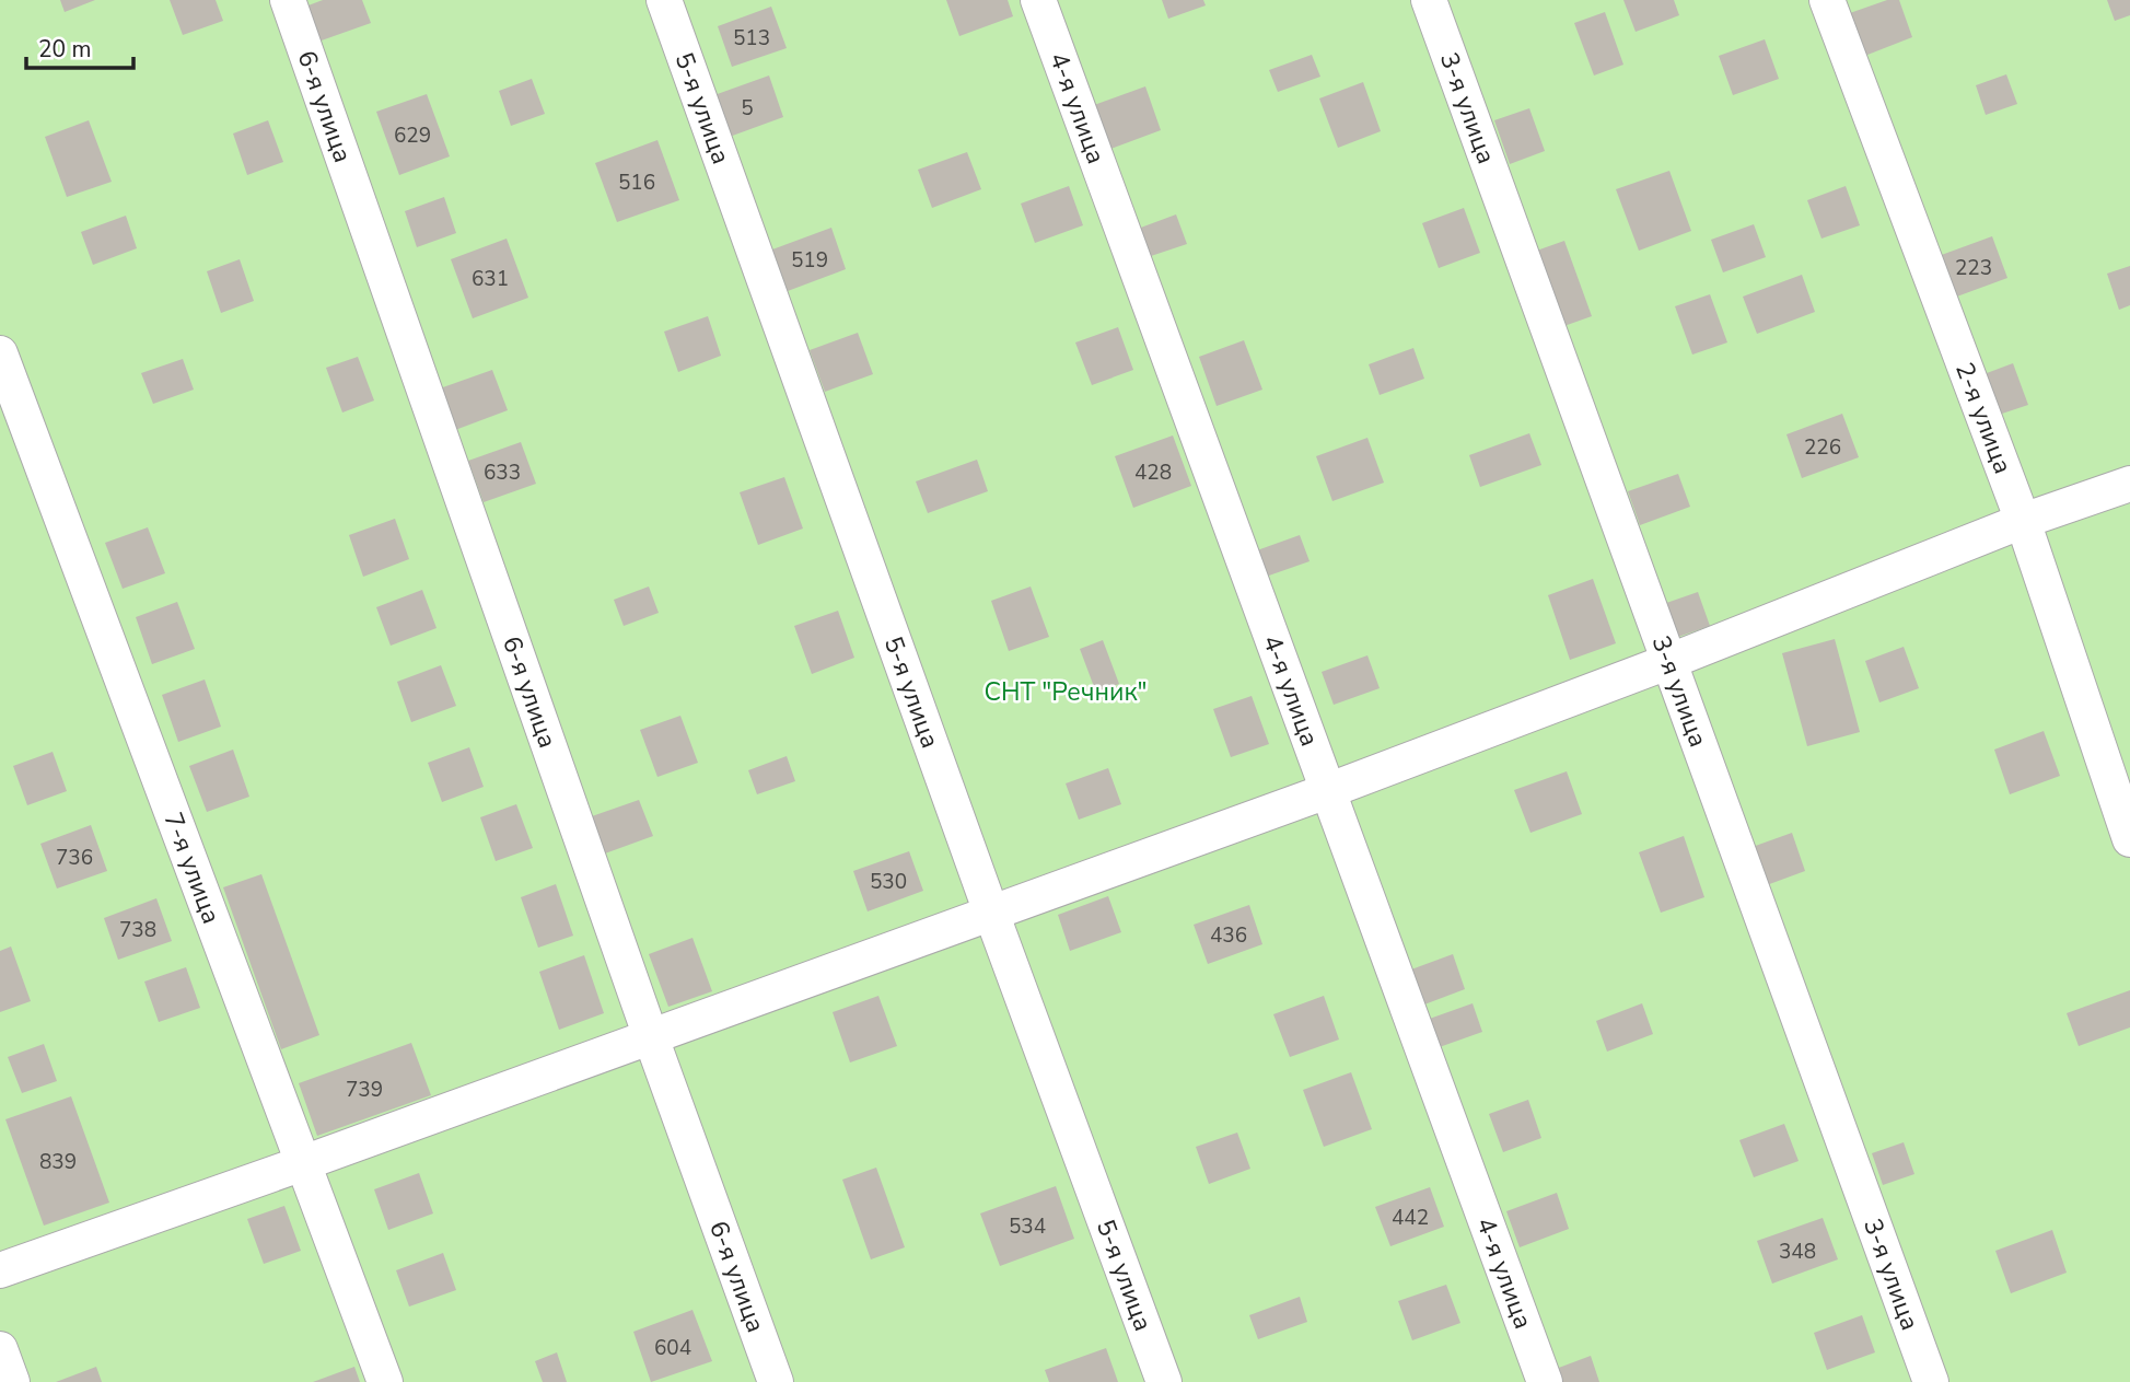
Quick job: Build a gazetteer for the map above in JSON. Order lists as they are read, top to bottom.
{
  "streets": {
    "street": [
      "6-я улица",
      "5-я улица",
      "3-я улица",
      "4-я улица",
      "2-я улица",
      "7-я улица"
    ]
  },
  "parks": ["СНТ \"Речник\""],
  "house_numbers": [
    "513",
    "5",
    "629",
    "516",
    "519",
    "223",
    "631",
    "226",
    "633",
    "428",
    "736",
    "530",
    "738",
    "436",
    "739",
    "839",
    "442",
    "534",
    "348",
    "604"
  ],
  "scale_bar": "20 m"
}
